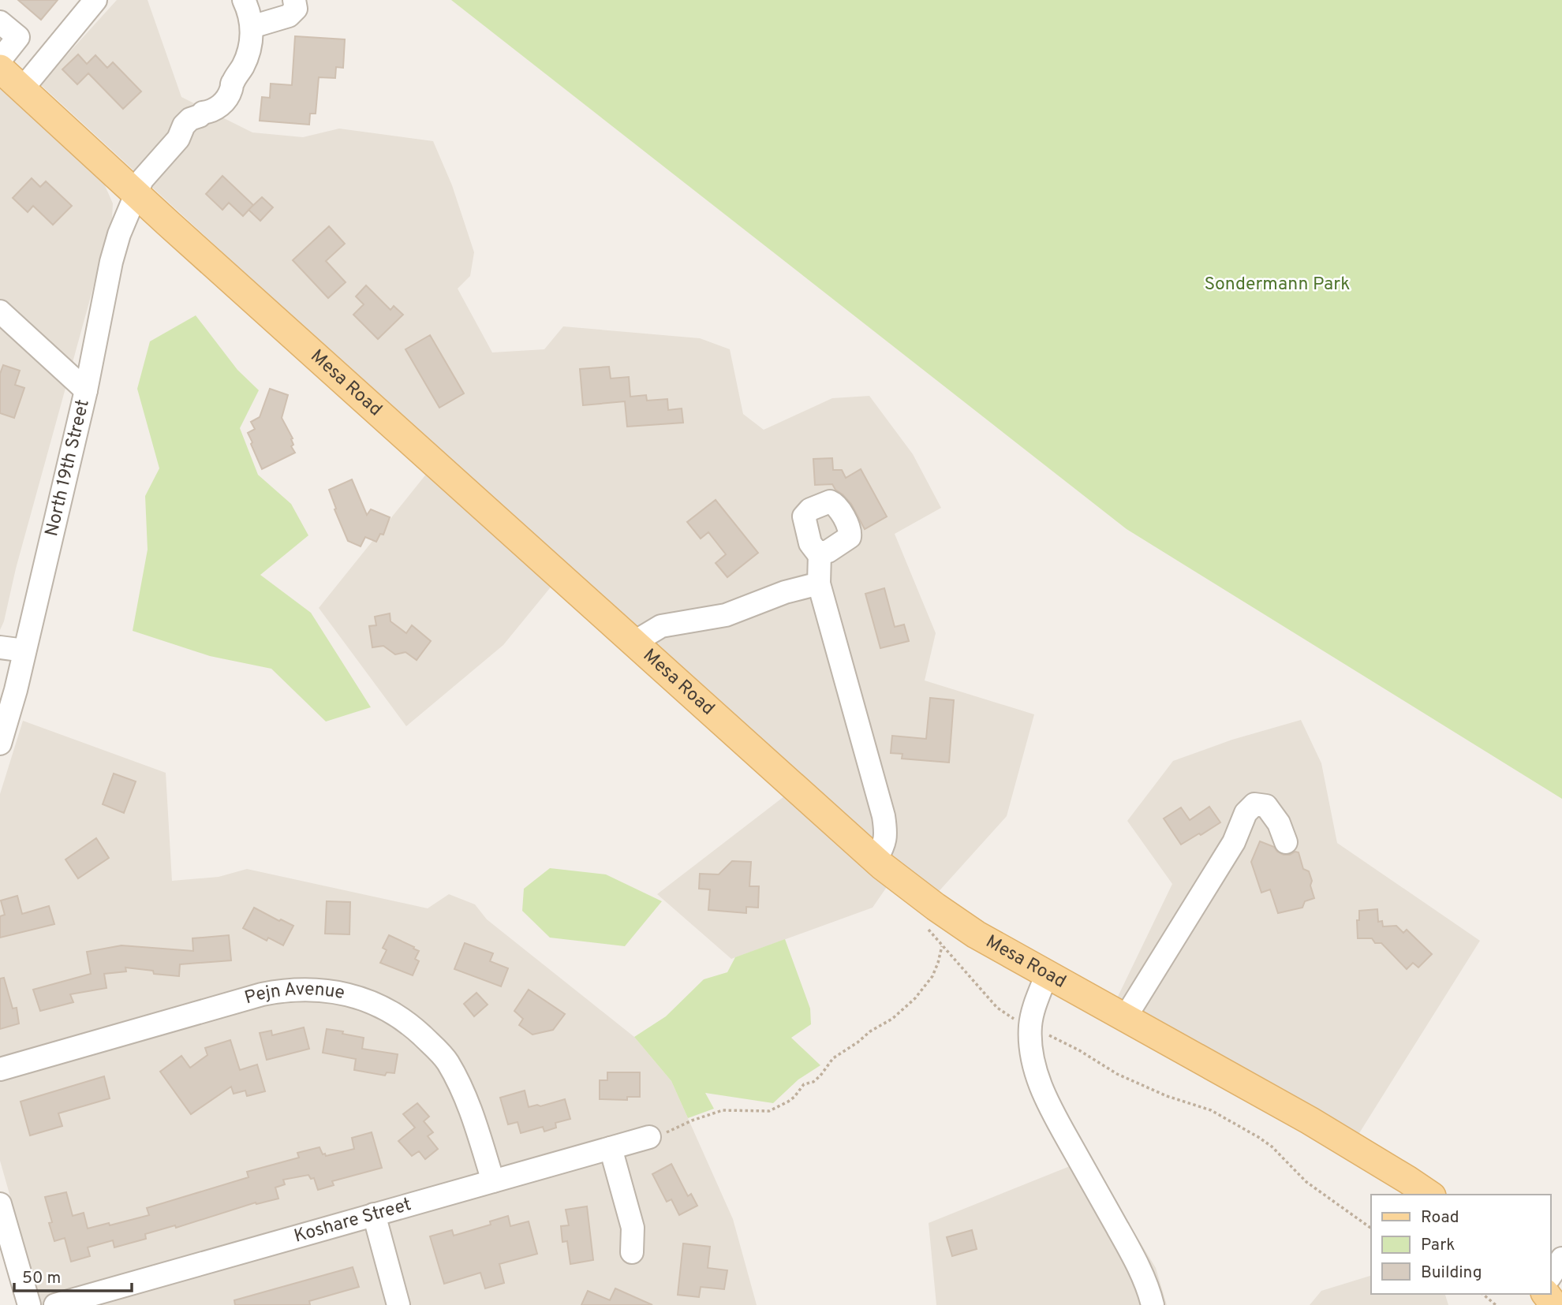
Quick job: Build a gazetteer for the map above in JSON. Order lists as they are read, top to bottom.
{
  "streets": {
    "main road": ["Mesa Road"],
    "street": ["North 19th Street", "Pejn Avenue", "Koshare Street"]
  },
  "crossings": [
    ["Mesa Road", "North 19th Street"],
    ["Pejn Avenue", "Koshare Street"]
  ],
  "parks": ["Sondermann Park"],
  "legend": ["Road", "Park", "Building"],
  "scale_bar": "50 m"
}
